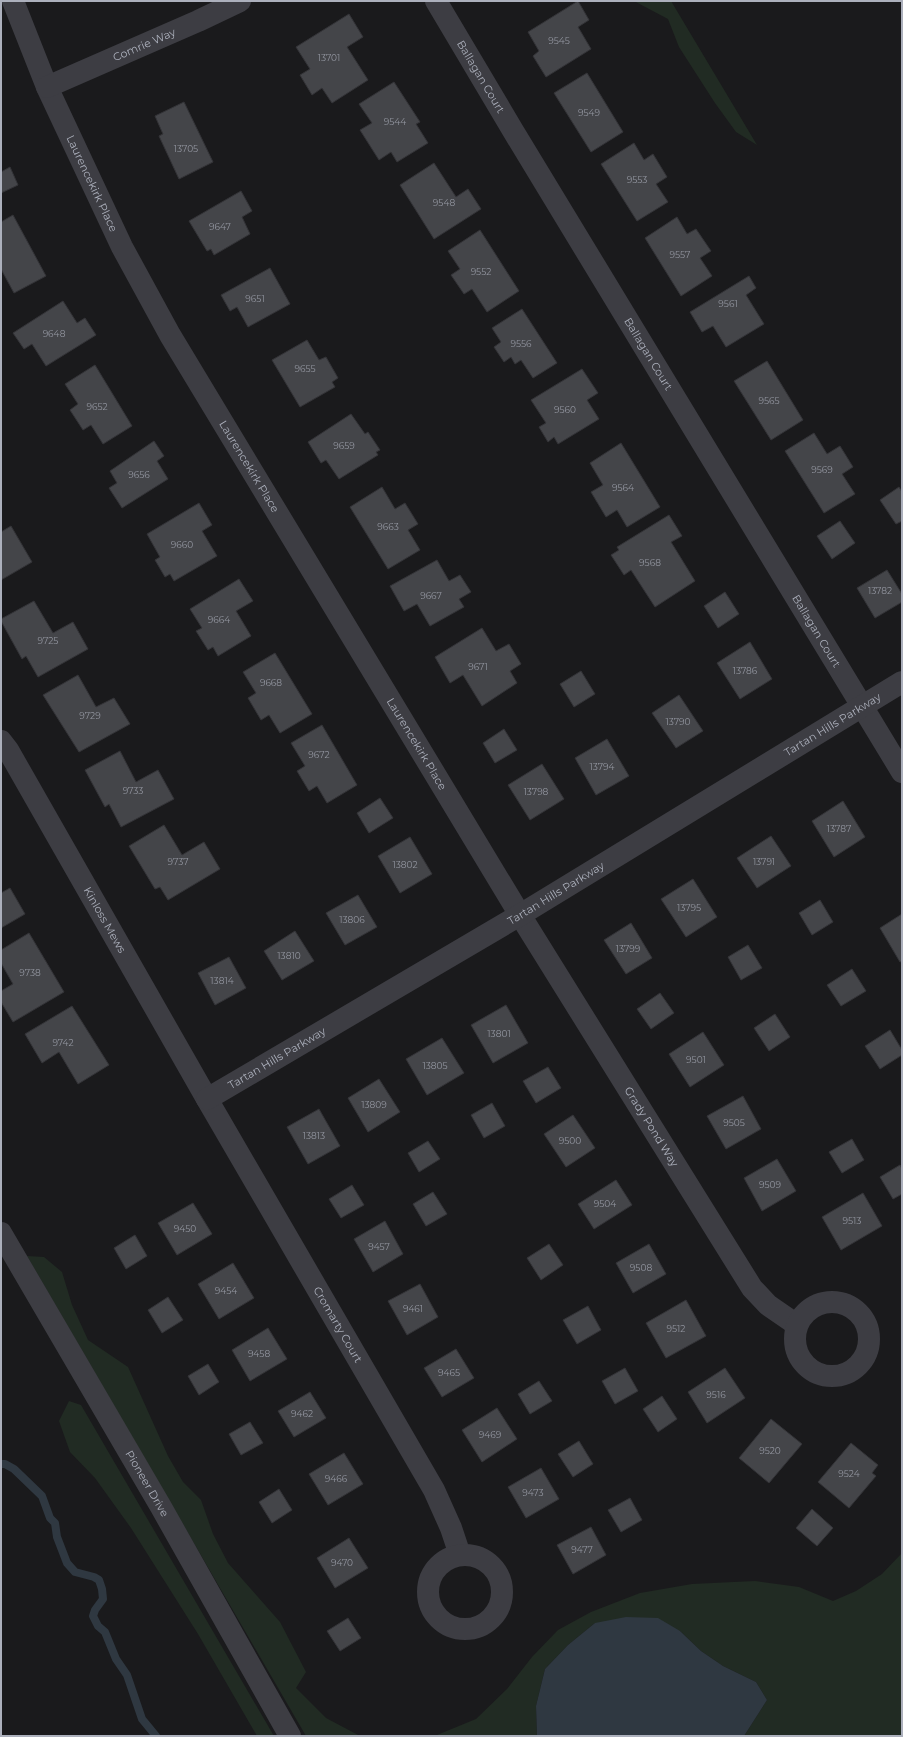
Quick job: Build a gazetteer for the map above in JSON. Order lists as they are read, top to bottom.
{
  "streets": {
    "street": [
      "Comrie Way",
      "Ballagan Court",
      "Laurencekirk Place",
      "Tartan Hills Parkway",
      "Kinloss Mews",
      "Grady Pond Way",
      "Cromarty Court",
      "Pioneer Drive"
    ]
  },
  "crossings": [
    ["Comrie Way", "Laurencekirk Place"],
    ["Ballagan Court", "Tartan Hills Parkway"],
    ["Laurencekirk Place", "Tartan Hills Parkway"],
    ["Laurencekirk Place", "Grady Pond Way"],
    ["Tartan Hills Parkway", "Kinloss Mews"],
    ["Tartan Hills Parkway", "Grady Pond Way"],
    ["Tartan Hills Parkway", "Cromarty Court"],
    ["Kinloss Mews", "Cromarty Court"]
  ],
  "house_numbers": [
    "9545",
    "13701",
    "9549",
    "9544",
    "13705",
    "9553",
    "9548",
    "9647",
    "9557",
    "9552",
    "9651",
    "9561",
    "9648",
    "9556",
    "9655",
    "9565",
    "9652",
    "9560",
    "9659",
    "9569",
    "9656",
    "9564",
    "9663",
    "9660",
    "9568",
    "13782",
    "9667",
    "9664",
    "9725",
    "9671",
    "13786",
    "9668",
    "9729",
    "13790",
    "9672",
    "13794",
    "9733",
    "13798",
    "13787",
    "9737",
    "13791",
    "13802",
    "13795",
    "13806",
    "13799",
    "13810",
    "9738",
    "13814",
    "13801",
    "9742",
    "9501",
    "13805",
    "13809",
    "9505",
    "13813",
    "9500",
    "9509",
    "9504",
    "9513",
    "9450",
    "9457",
    "9508",
    "9454",
    "9461",
    "9512",
    "9458",
    "9465",
    "9516",
    "9462",
    "9469",
    "9520",
    "9524",
    "9466",
    "9473",
    "9477",
    "9470"
  ]
}
